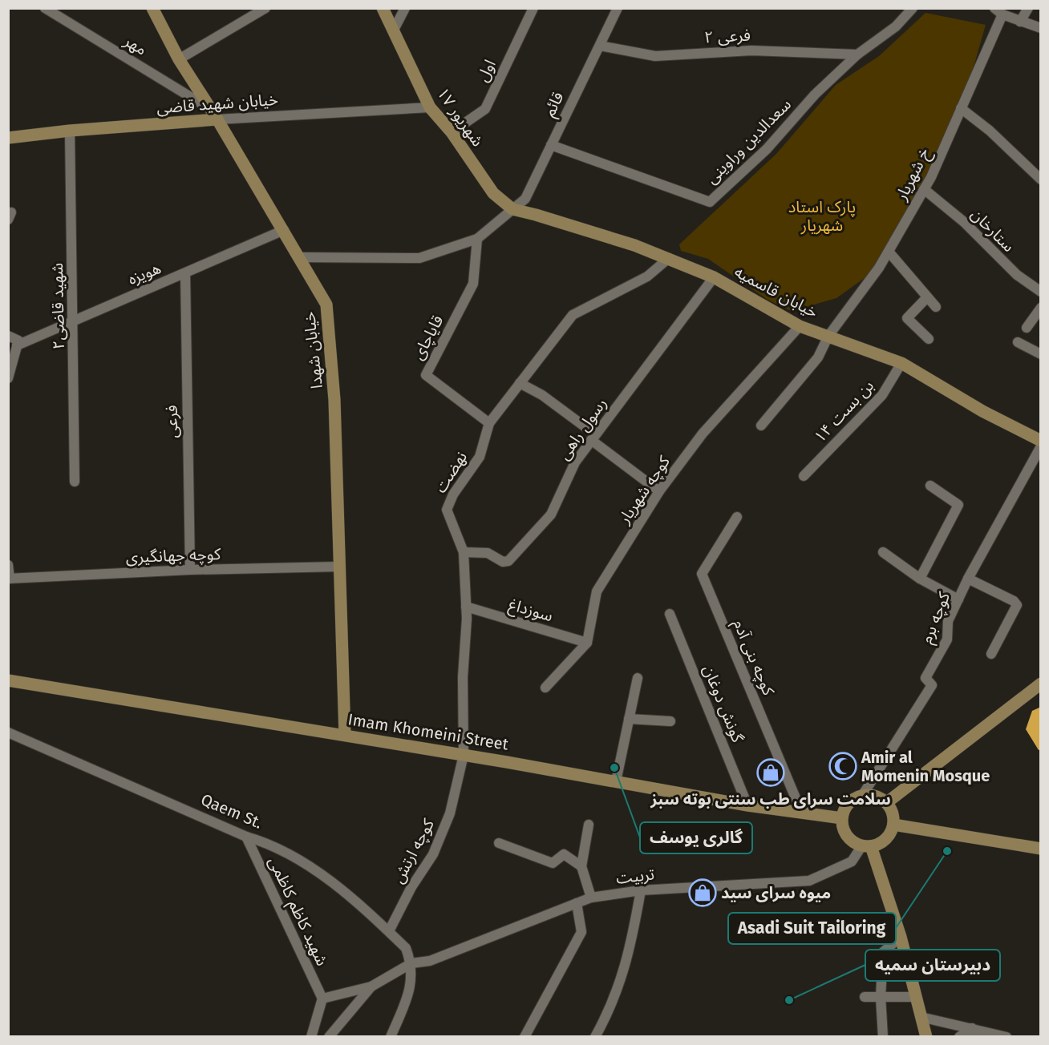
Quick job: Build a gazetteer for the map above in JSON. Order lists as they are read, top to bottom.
{
  "streets": {
    "street": [
      "فرعی ۲",
      "مهر",
      "اول",
      "خیابان شهید قاضی",
      "قائم",
      "۱۷ شهریور",
      "سعدالدین وراوینی",
      "خ شهریار",
      "ستارخان",
      "هویزه",
      "خیابان قاسمیه",
      "شهید قاضی۲",
      "قایاچای",
      "خیابان شهدا",
      "بن بست ۱۴",
      "فرعی",
      "رسول راهی",
      "نهضت",
      "کوچه شهریار",
      "کوچه جهانگیری",
      "سوزداغ",
      "کوچه برم",
      "کوچه بنی آدم",
      "گونش دوغان",
      "Imam Khomeini Street",
      "Qaem St.",
      "کوچه ارتش",
      "تربیت",
      "شهید کاظم کاظمی"
    ]
  },
  "crossings": [
    ["فرعی ۲", "قائم"],
    ["فرعی ۲", "سعدالدین وراوینی"],
    ["مهر", "خیابان شهدا"],
    ["اول", "۱۷ شهریور"],
    ["خیابان شهید قاضی", "۱۷ شهریور"],
    ["خیابان شهید قاضی", "شهید قاضی۲"],
    ["خیابان شهید قاضی", "خیابان شهدا"],
    ["قائم", "۱۷ شهریور"],
    ["قائم", "سعدالدین وراوینی"],
    ["قائم", "خیابان قاسمیه"],
    ["قائم", "قایاچای"],
    ["۱۷ شهریور", "خیابان قاسمیه"],
    ["خ شهریار", "ستارخان"],
    ["خ شهریار", "خیابان قاسمیه"],
    ["هویزه", "شهید قاضی۲"],
    ["هویزه", "خیابان شهدا"],
    ["هویزه", "فرعی"],
    ["خیابان قاسمیه", "بن بست ۱۴"],
    ["خیابان قاسمیه", "رسول راهی"],
    ["خیابان قاسمیه", "نهضت"],
    ["خیابان قاسمیه", "کوچه شهریار"],
    ["قایاچای", "نهضت"],
    ["خیابان شهدا", "کوچه جهانگیری"],
    ["خیابان شهدا", "Imam Khomeini Street"],
    ["فرعی", "کوچه جهانگیری"],
    ["رسول راهی", "نهضت"],
    ["نهضت", "سوزداغ"],
    ["نهضت", "Imam Khomeini Street"],
    ["نهضت", "کوچه ارتش"],
    ["کوچه شهریار", "سوزداغ"],
    ["کوچه برم", "Imam Khomeini Street"],
    ["کوچه برم", "تربیت"],
    ["کوچه بنی آدم", "Imam Khomeini Street"],
    ["گونش دوغان", "Imam Khomeini Street"],
    ["Imam Khomeini Street", "کوچه ارتش"],
    ["Imam Khomeini Street", "تربیت"],
    ["Qaem St.", "کوچه ارتش"],
    ["Qaem St.", "تربیت"],
    ["Qaem St.", "شهید کاظم کاظمی"]
  ],
  "parks": ["پارک استاد شهریار"],
  "places": {
    "mosque": ["Amir al Momenin Mosque"],
    "other": ["گالری یوسف", "Asadi Suit Tailoring", "دبیرستان سمیه"],
    "shop": ["سلامت سرای طب سنتی بوته سبز", "میوه سرای سید"]
  }
}
